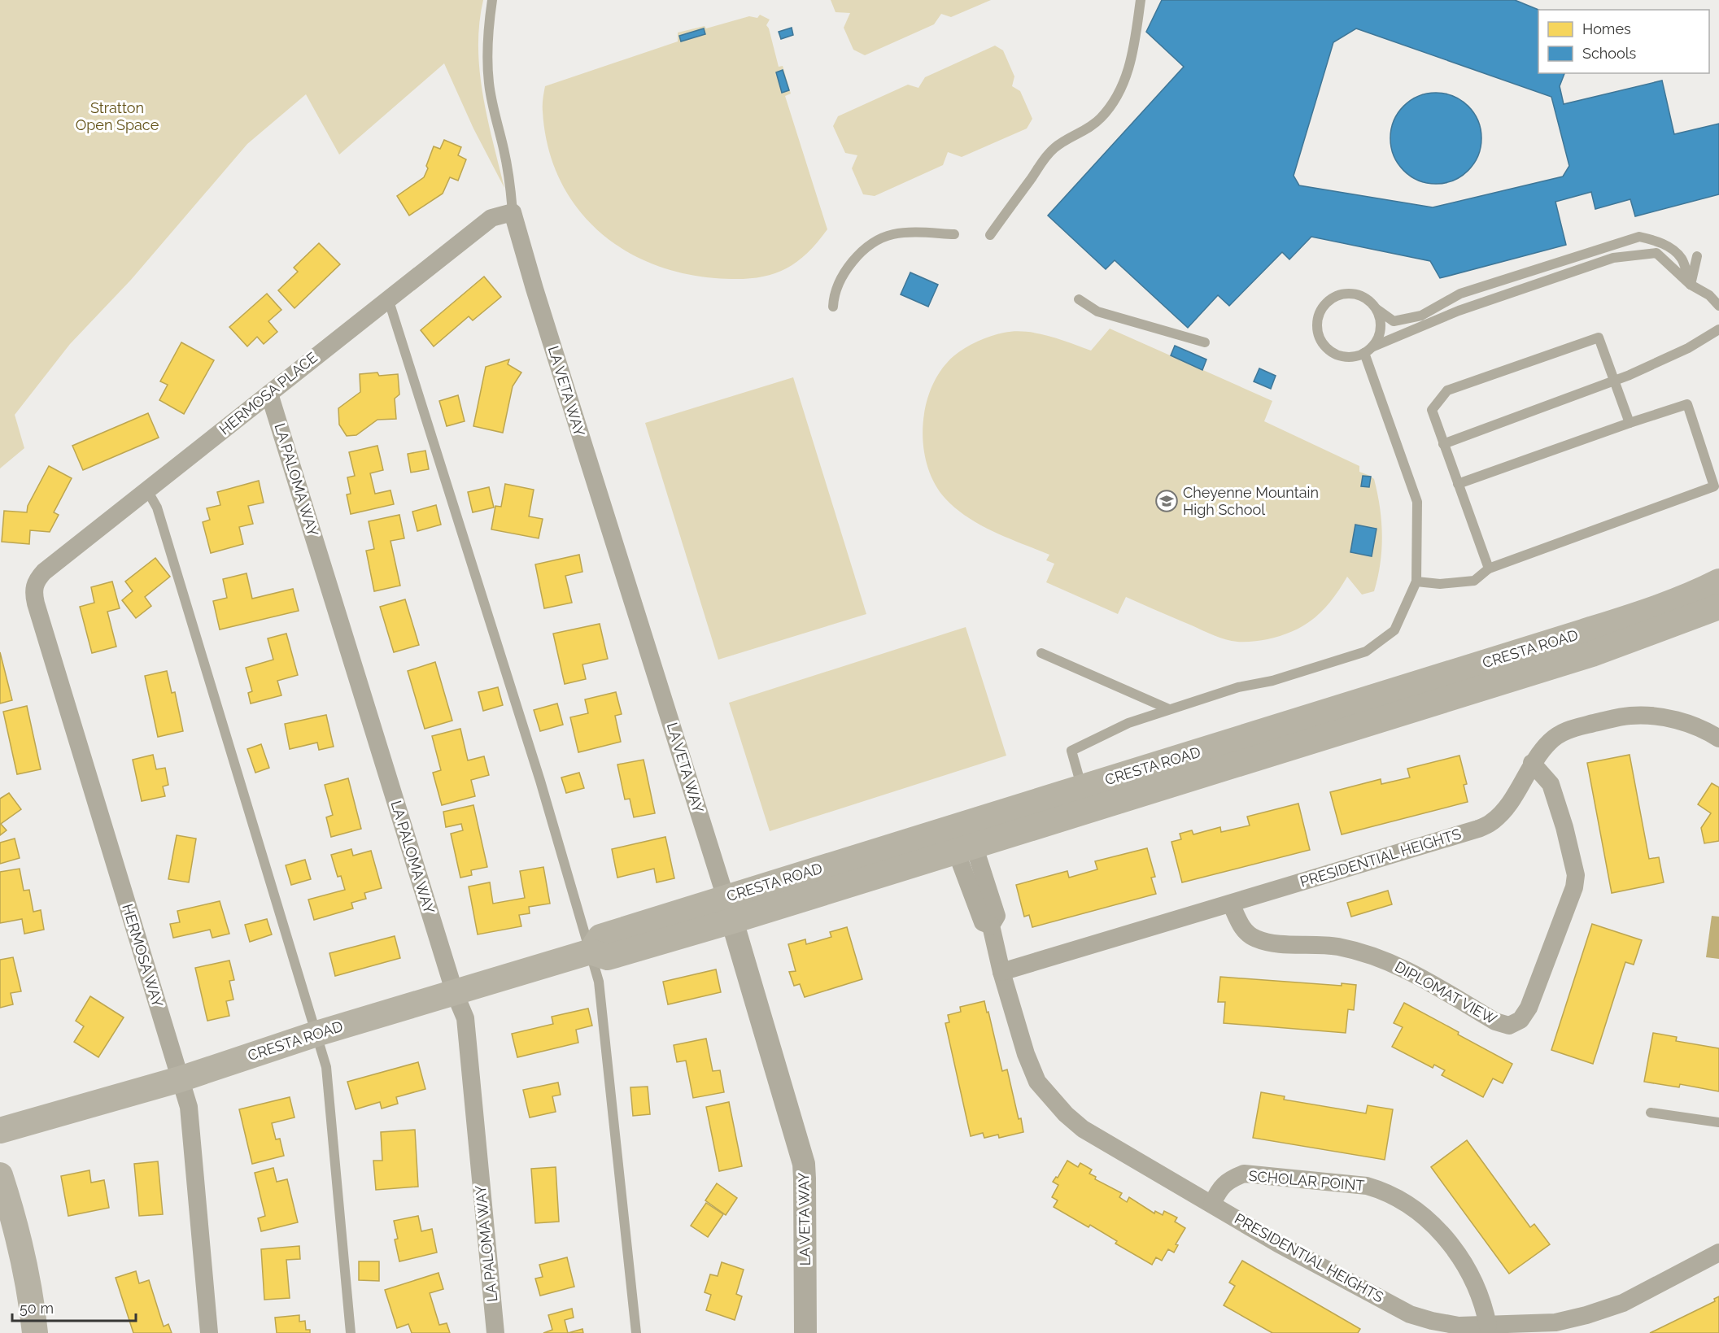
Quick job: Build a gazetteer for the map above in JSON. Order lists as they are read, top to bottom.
{
  "streets": {
    "main road": ["CRESTA ROAD"],
    "street": [
      "LA VETA WAY",
      "HERMOSA PLACE",
      "LA PALOMA WAY",
      "PRESIDENTIAL HEIGHTS",
      "HERMOSA WAY",
      "DIPLOMAT VIEW",
      "SCHOLAR POINT"
    ]
  },
  "crossings": [
    ["LA VETA WAY", "HERMOSA PLACE"],
    ["LA VETA WAY", "CRESTA ROAD"],
    ["HERMOSA PLACE", "LA PALOMA WAY"],
    ["HERMOSA PLACE", "HERMOSA WAY"],
    ["LA PALOMA WAY", "CRESTA ROAD"],
    ["CRESTA ROAD", "PRESIDENTIAL HEIGHTS"],
    ["CRESTA ROAD", "HERMOSA WAY"],
    ["PRESIDENTIAL HEIGHTS", "DIPLOMAT VIEW"],
    ["PRESIDENTIAL HEIGHTS", "SCHOLAR POINT"]
  ],
  "parks": ["Stratton Open Space"],
  "places": {
    "school or university": ["Cheyenne Mountain High School"]
  },
  "legend": ["Homes", "Schools"],
  "scale_bar": "50 m"
}
